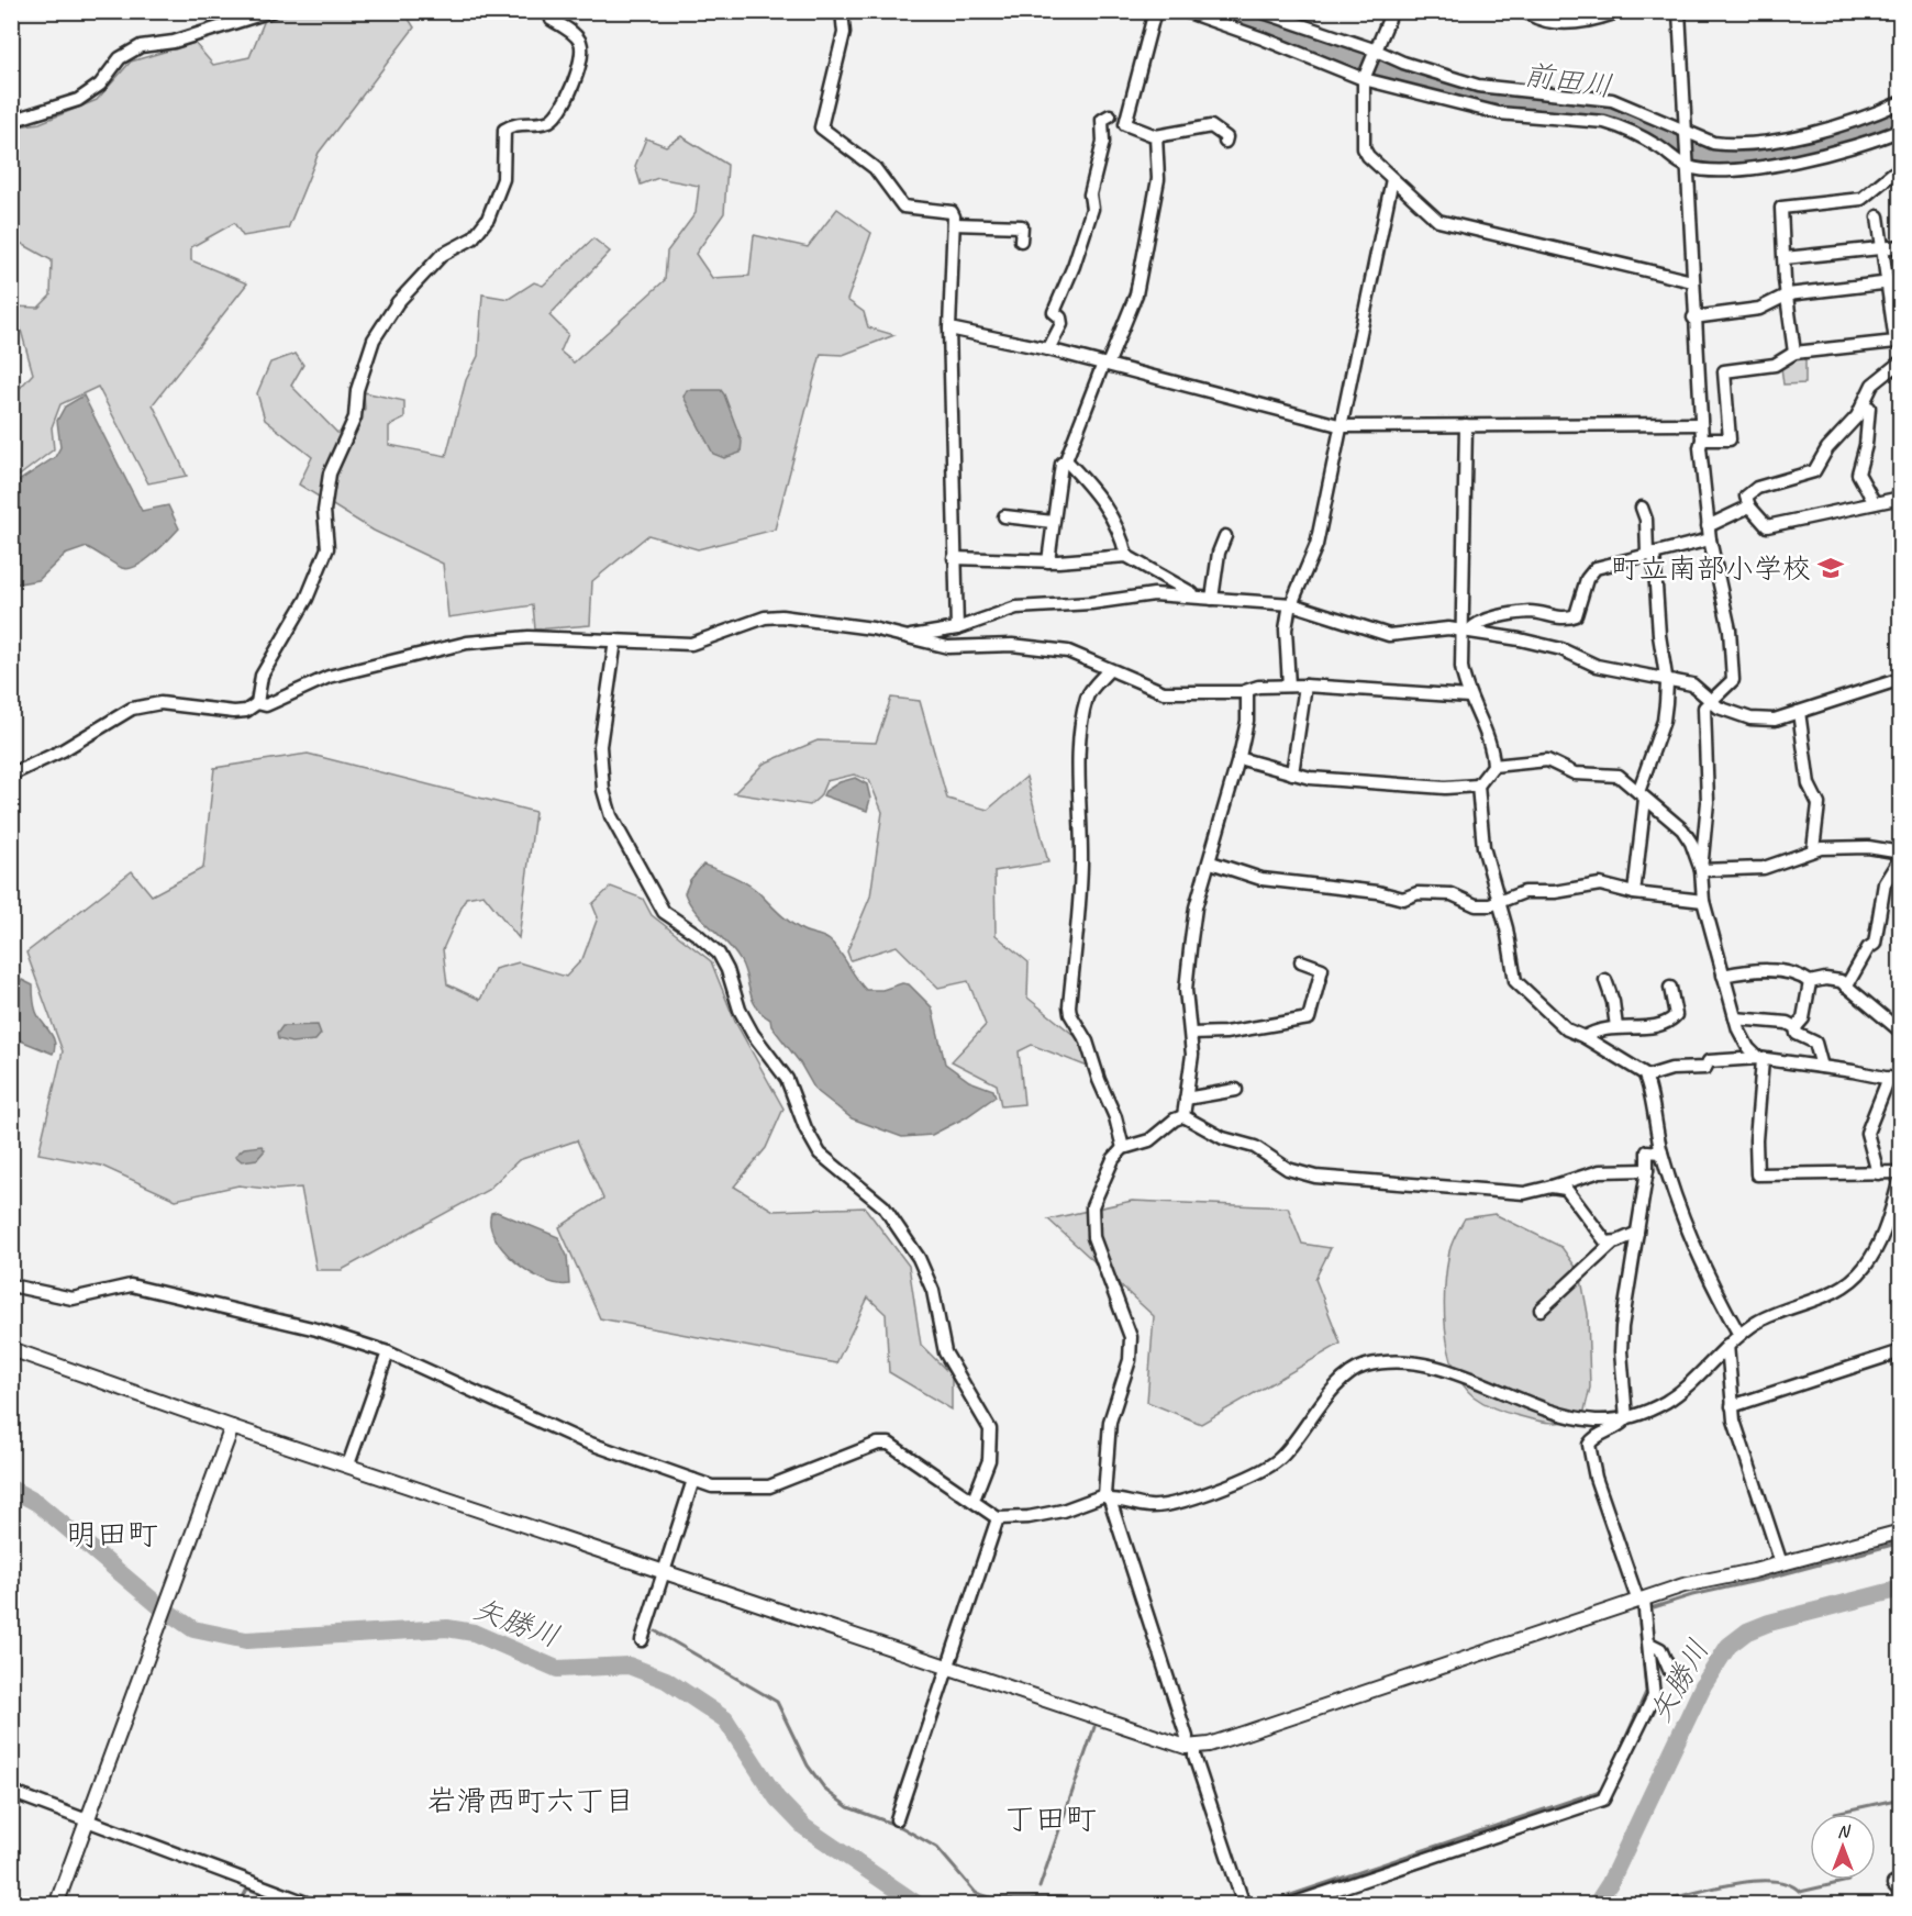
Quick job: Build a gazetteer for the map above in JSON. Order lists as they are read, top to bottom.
{
  "districts": ["明田町", "岩滑西町六丁目", "丁田町"],
  "water": ["前田川", "矢勝川"],
  "places": {
    "school or university": ["町立南部小学校"]
  },
  "north": "top"
}
